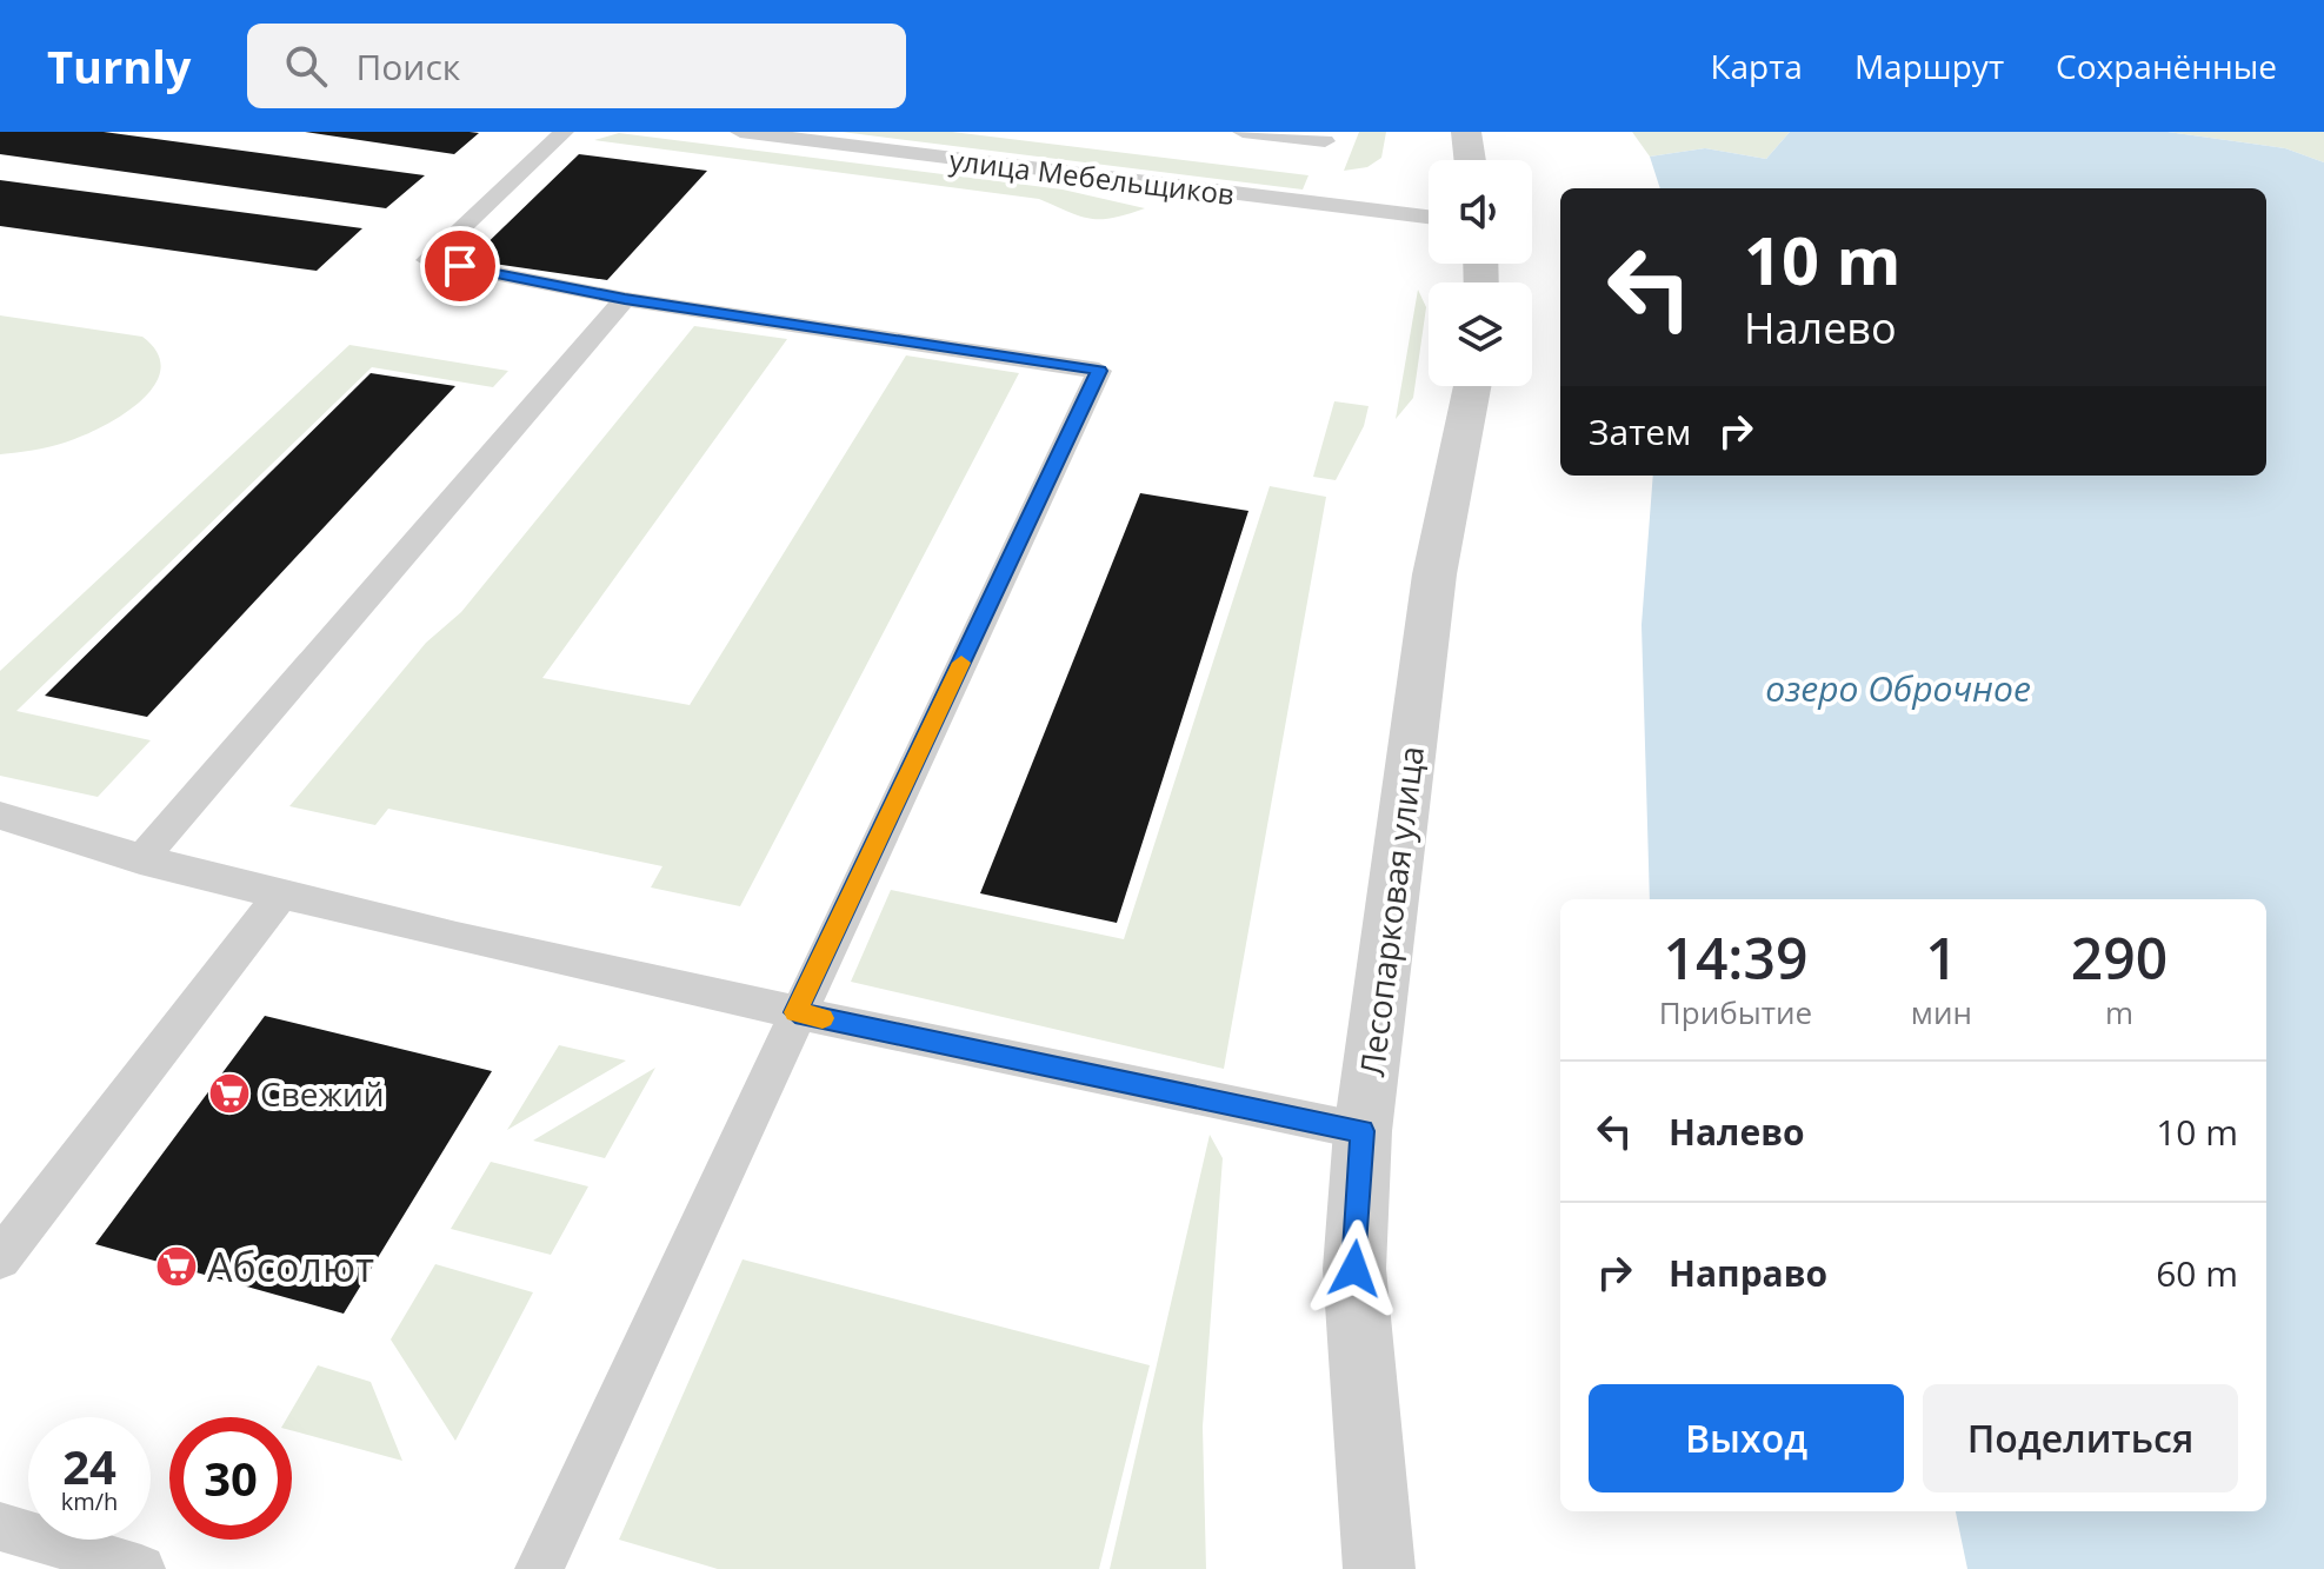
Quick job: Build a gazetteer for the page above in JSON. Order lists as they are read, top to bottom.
{
  "streets": {
    "street": ["Лесопарковая улица"],
    "lane": ["улица Мебельщиков"]
  },
  "water": ["озеро Оброчное"],
  "places": {
    "supermarket": ["Свежий", "Абсолют"]
  },
  "page": {
    "header": "Turnly",
    "search": "Поиск",
    "nav": ["Карта", "Маршрут", "Сохранённые"],
    "turn": ["10 m", "Налево"],
    "then": "Затем",
    "eta": [
      "14:39",
      "Прибытие",
      "1",
      "мин",
      "290",
      "m"
    ],
    "list": [
      {
        "name": "Налево",
        "value": "10 m"
      },
      {
        "name": "Направо",
        "value": "60 m"
      }
    ],
    "buttons": ["Выход", "Поделиться"],
    "speed": "24 km/h",
    "limit": "30"
  }
}
